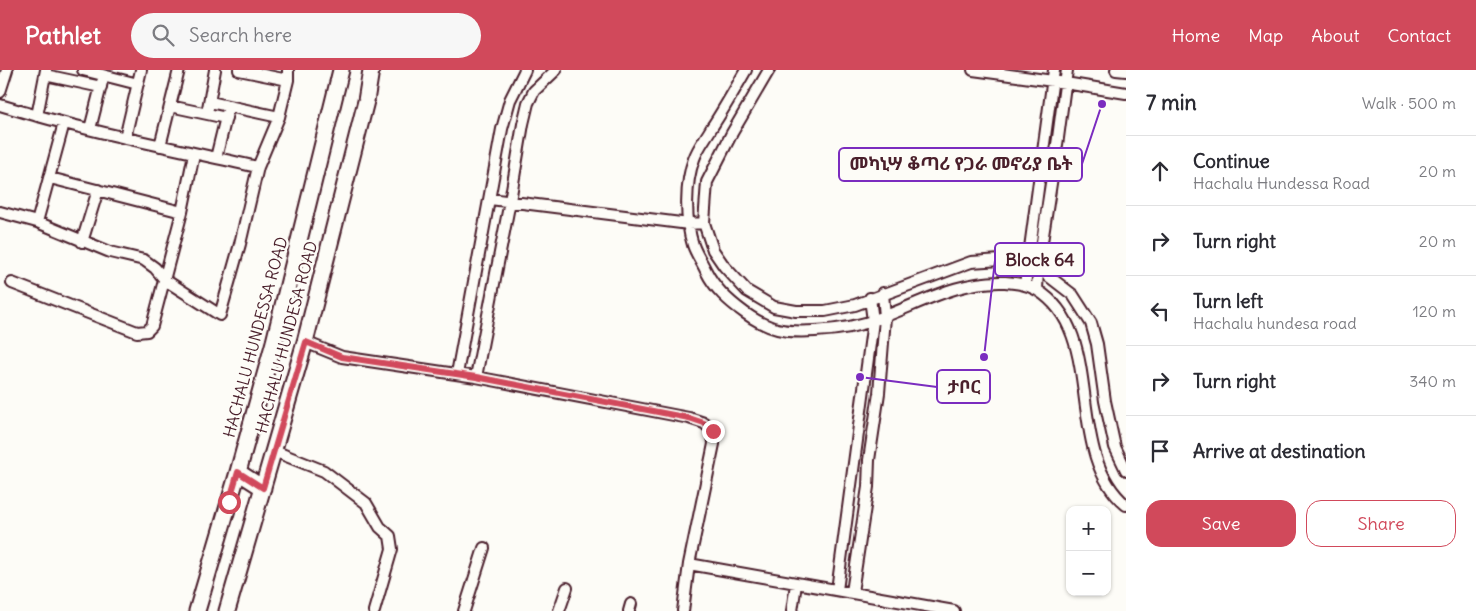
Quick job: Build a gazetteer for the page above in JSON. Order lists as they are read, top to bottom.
{
  "streets": {
    "main road": ["HACHALU HUNDESSA ROAD", "HACHALU HUNDESA ROAD"]
  },
  "places": ["መካኒሣ ቆጣሪ የጋራ መኖሪያ ቤት", "Block 64", "ታቦር"],
  "page": {
    "header": "Pathlet",
    "search": "Search here",
    "nav": [
      "Home",
      "Map",
      "About",
      "Contact"
    ],
    "heading": ["7 min", "Walk · 500 m"],
    "list": [
      ["Continue", "Hachalu Hundessa Road", "20 m"],
      ["Turn right", "20 m"],
      ["Turn left", "Hachalu hundesa road", "120 m"],
      ["Turn right", "340 m"],
      "Arrive at destination"
    ],
    "buttons": ["Save", "Share"],
    "map_buttons": ["+", "−"]
  }
}
